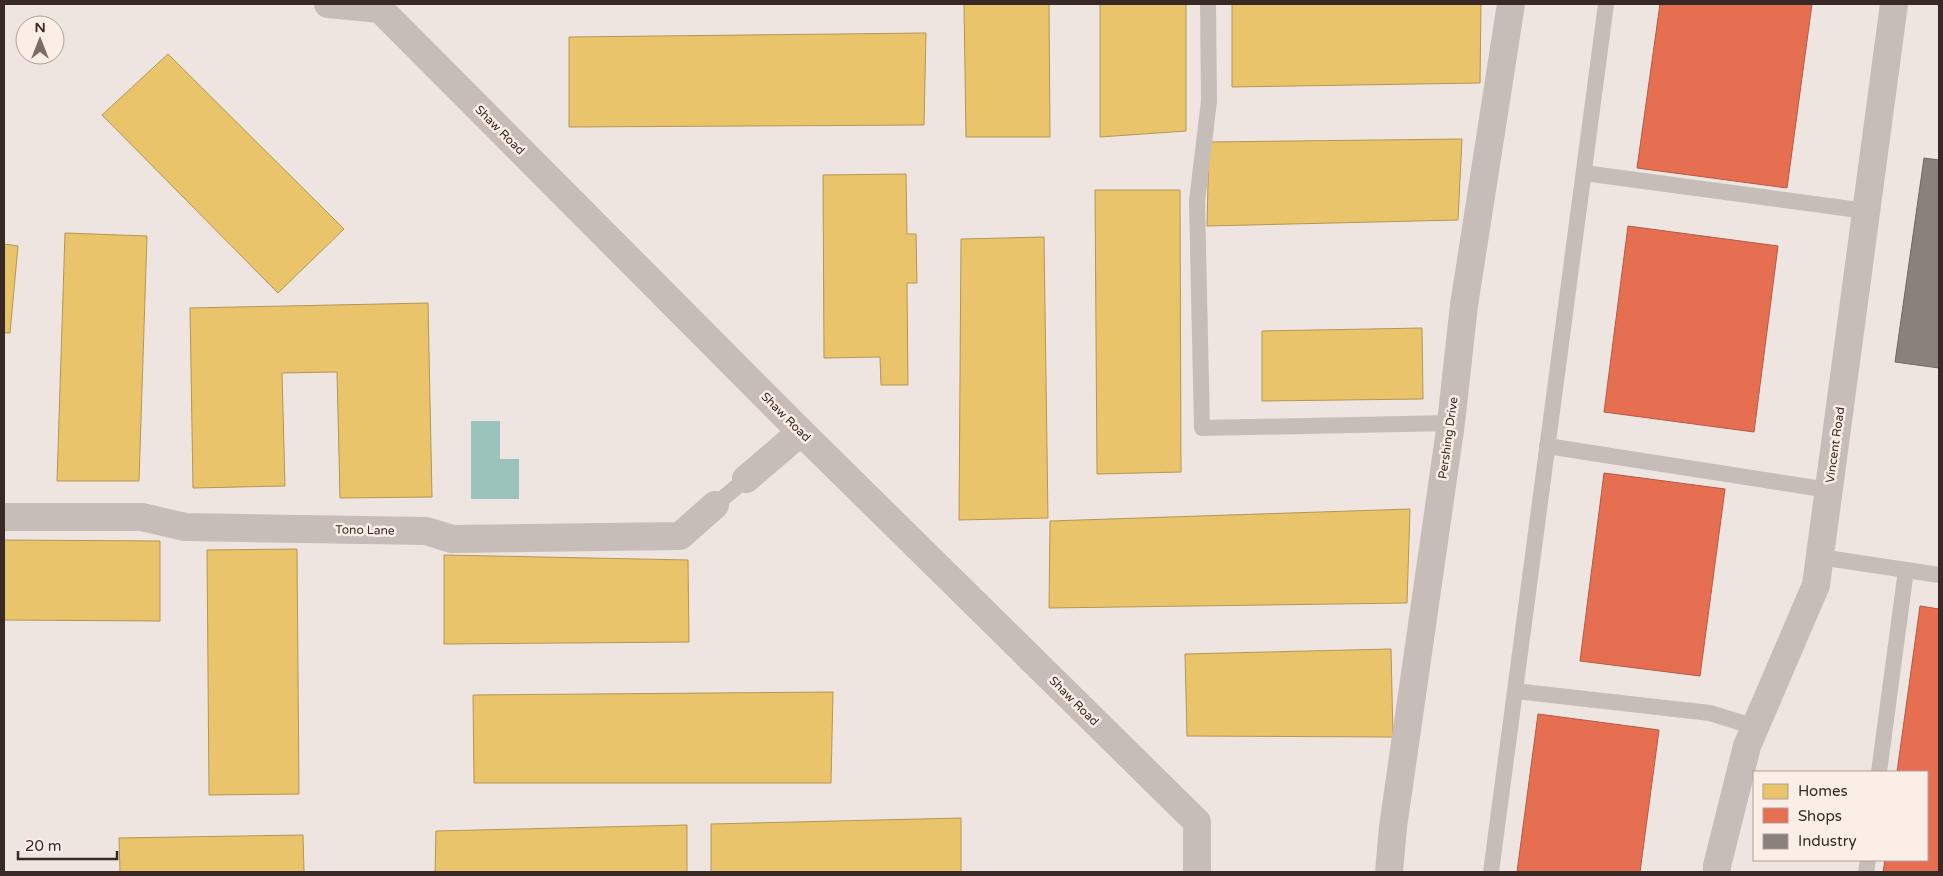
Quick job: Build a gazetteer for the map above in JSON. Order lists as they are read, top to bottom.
{
  "streets": {
    "street": [
      "Shaw Road",
      "Pershing Drive",
      "Vincent Road",
      "Tono Lane"
    ]
  },
  "legend": ["Homes", "Shops", "Industry"],
  "scale_bar": "20 m",
  "north": "top"
}
